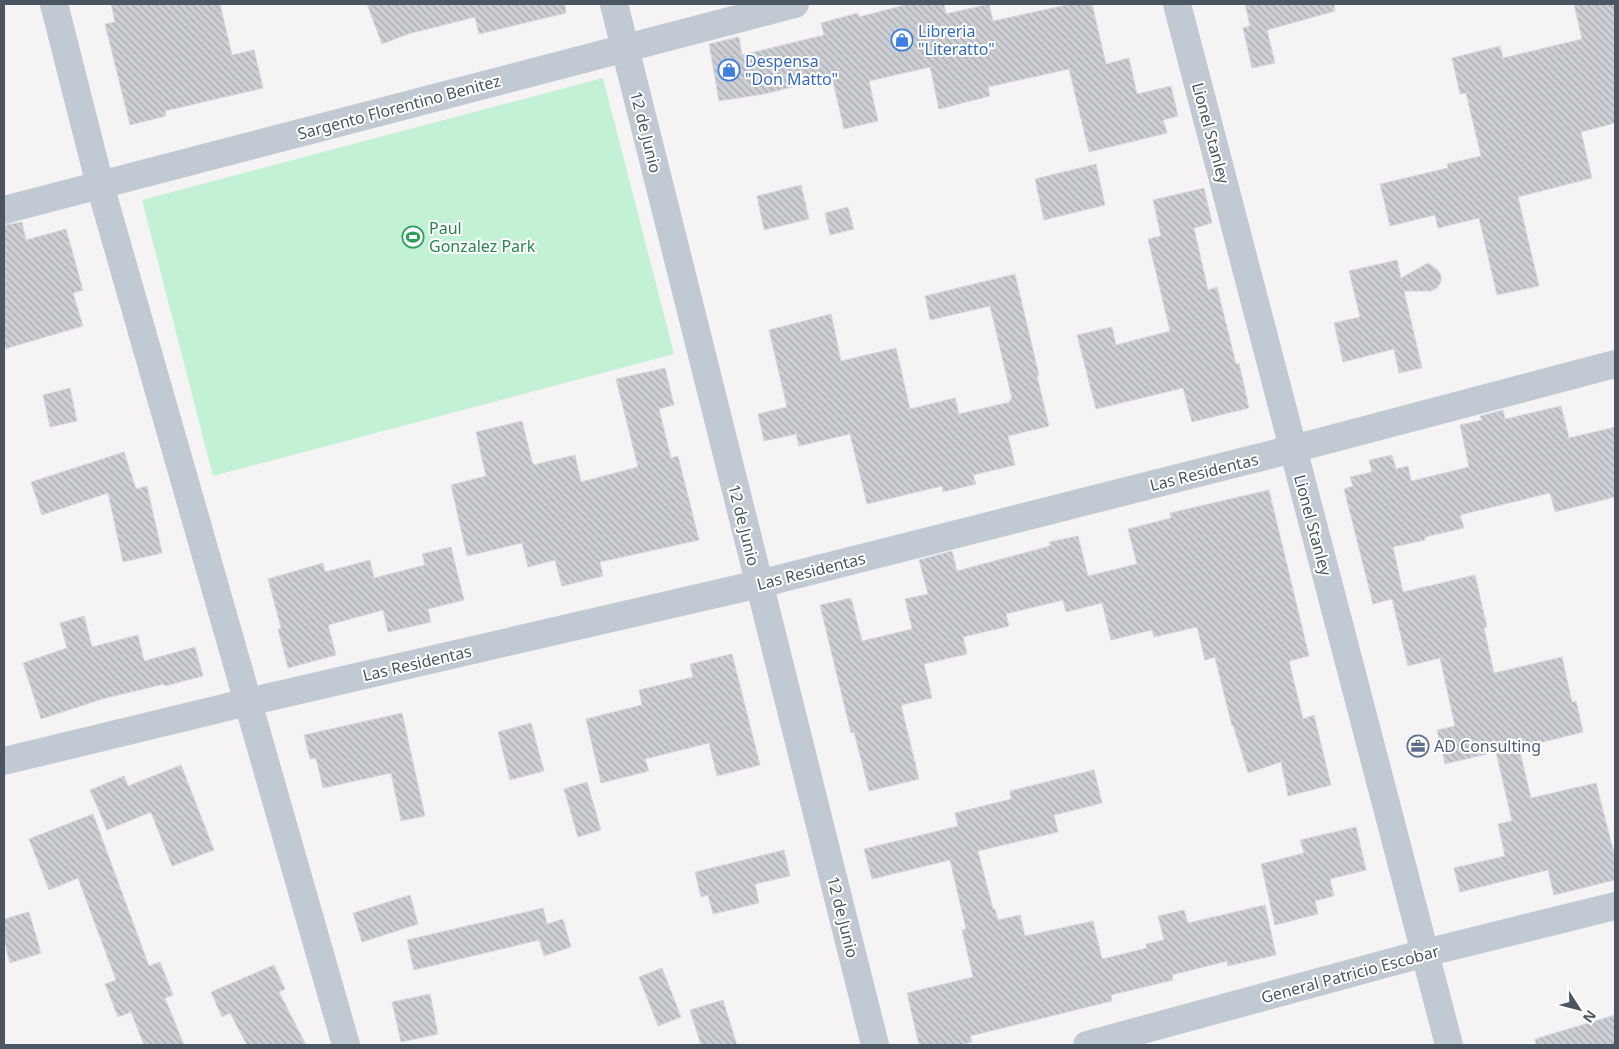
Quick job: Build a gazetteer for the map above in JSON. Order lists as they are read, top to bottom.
{
  "streets": {
    "street": [
      "Sargento Florentino Benitez",
      "12 de Junio",
      "Lionel Stanley",
      "Las Residentas",
      "General Patricio Escobar"
    ]
  },
  "crossings": [
    ["Sargento Florentino Benitez", "12 de Junio"],
    ["12 de Junio", "Las Residentas"],
    ["Lionel Stanley", "Las Residentas"],
    ["Lionel Stanley", "General Patricio Escobar"]
  ],
  "places": {
    "shop": ["Libreria \"Literatto\"", "Despensa \"Don Matto\""],
    "sports": ["Paul Gonzalez Park"],
    "office": ["AD Consulting"]
  },
  "north": "bottom right"
}
